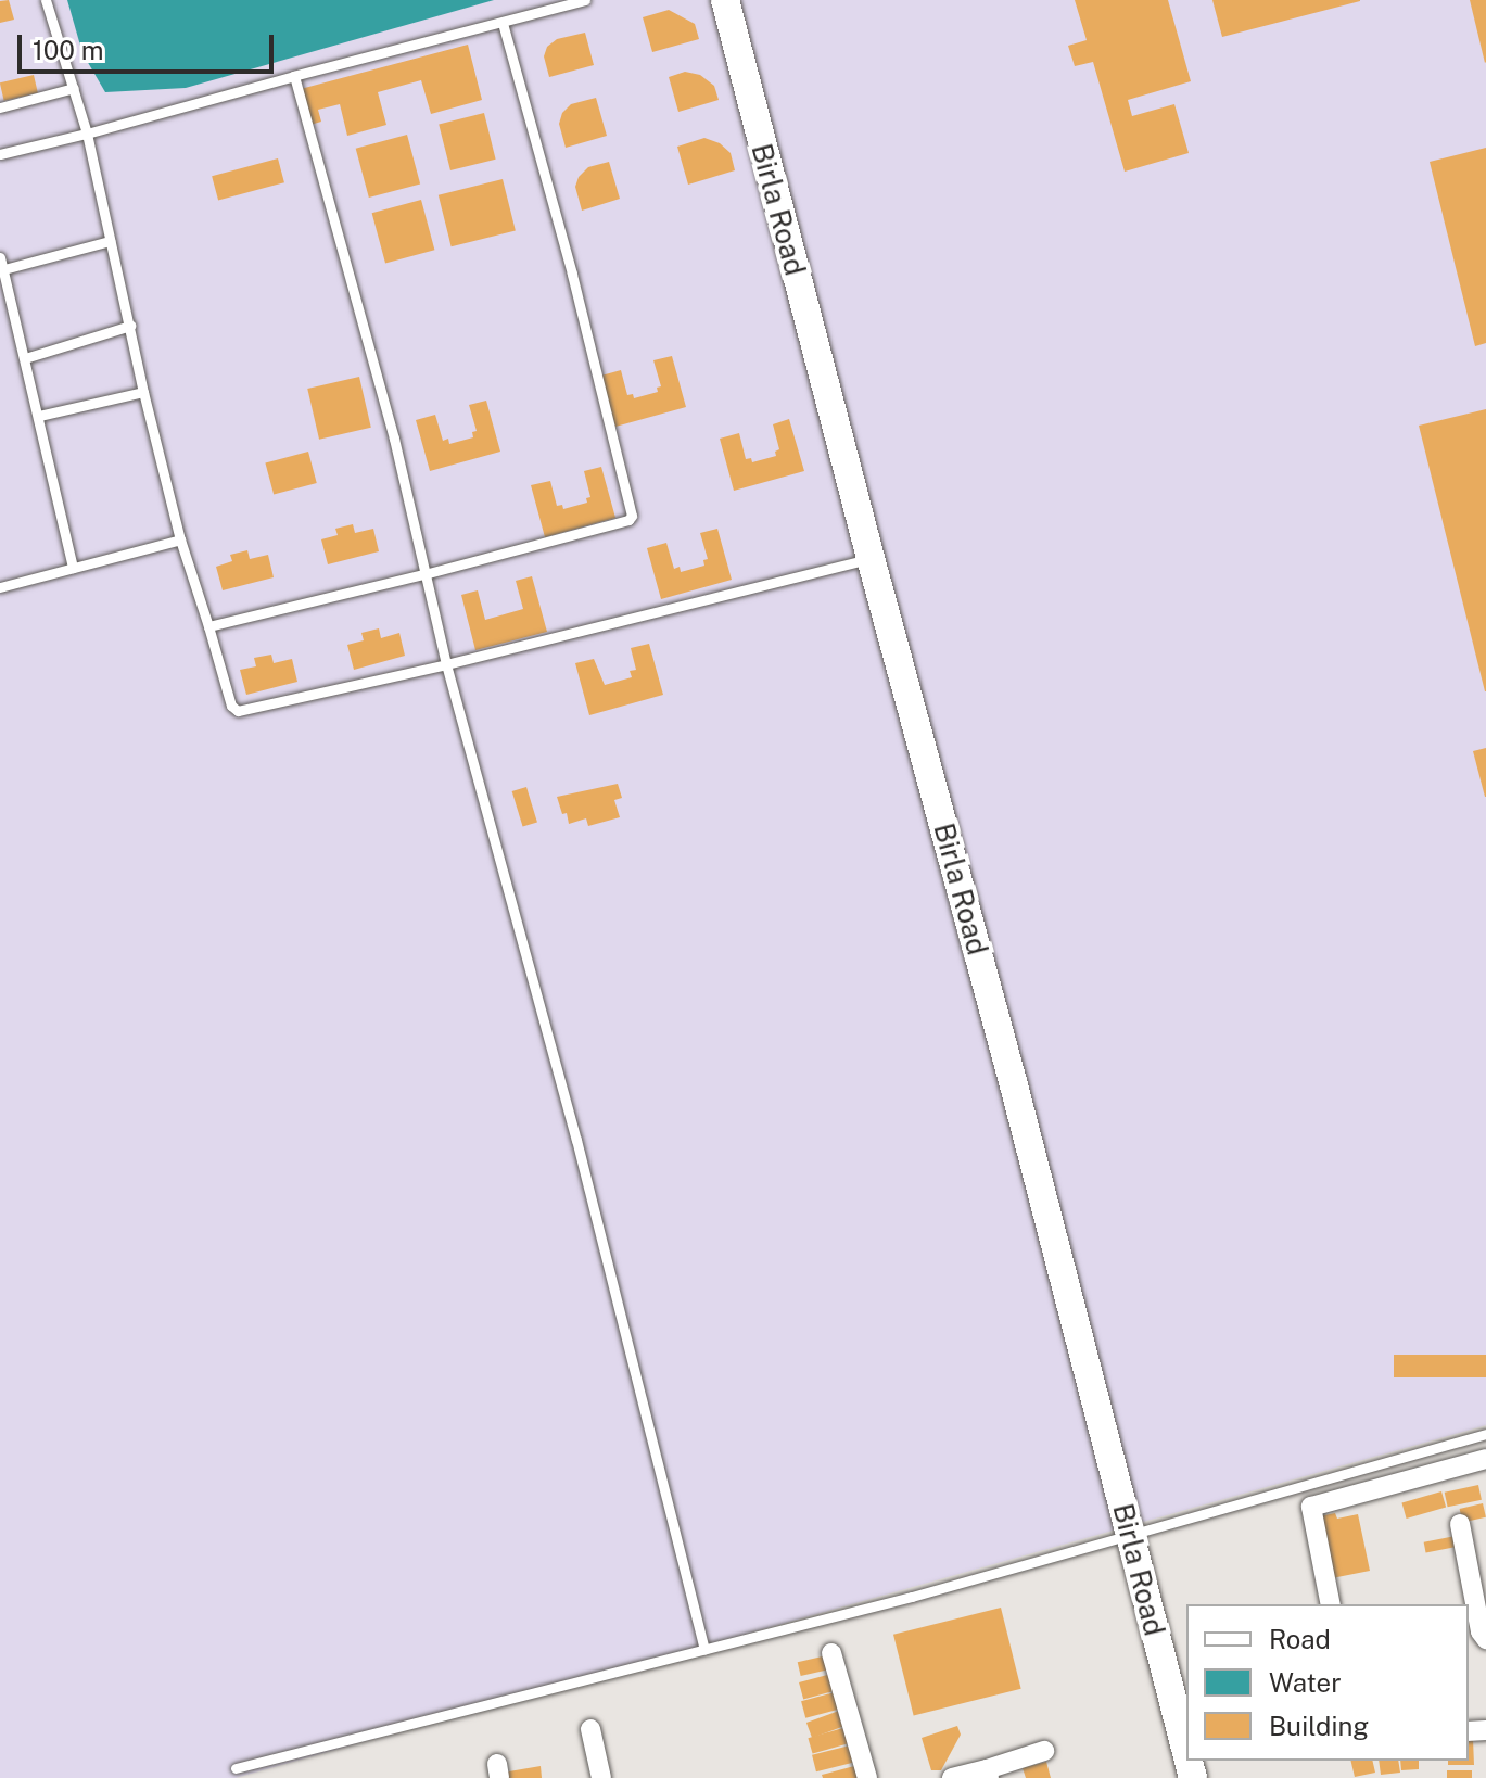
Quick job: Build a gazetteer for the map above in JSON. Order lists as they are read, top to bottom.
{
  "streets": {
    "street": ["Birla Road"]
  },
  "legend": ["Road", "Water", "Building"],
  "scale_bar": "100 m"
}
